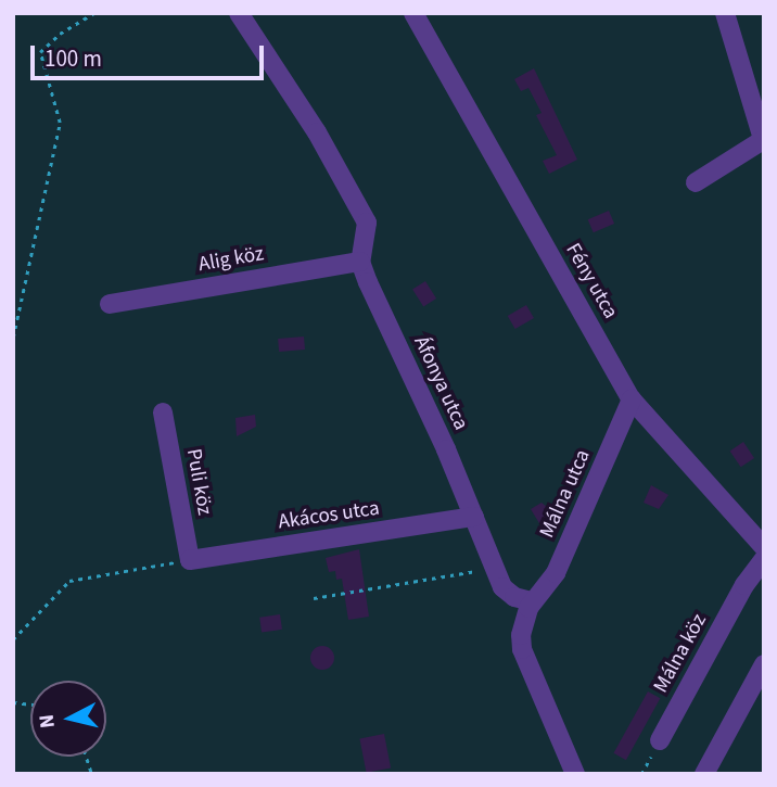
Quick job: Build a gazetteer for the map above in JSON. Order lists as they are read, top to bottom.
{
  "streets": {
    "street": [
      "Alig köz",
      "Fény utca",
      "Áfonya utca",
      "Puli köz",
      "Málna utca",
      "Akácos utca",
      "Málna köz"
    ]
  },
  "crossings": [
    ["Alig köz", "Áfonya utca"],
    ["Fény utca", "Málna utca"],
    ["Áfonya utca", "Málna utca"],
    ["Áfonya utca", "Akácos utca"],
    ["Puli köz", "Akácos utca"]
  ],
  "scale_bar": "100 m",
  "north": "left"
}
